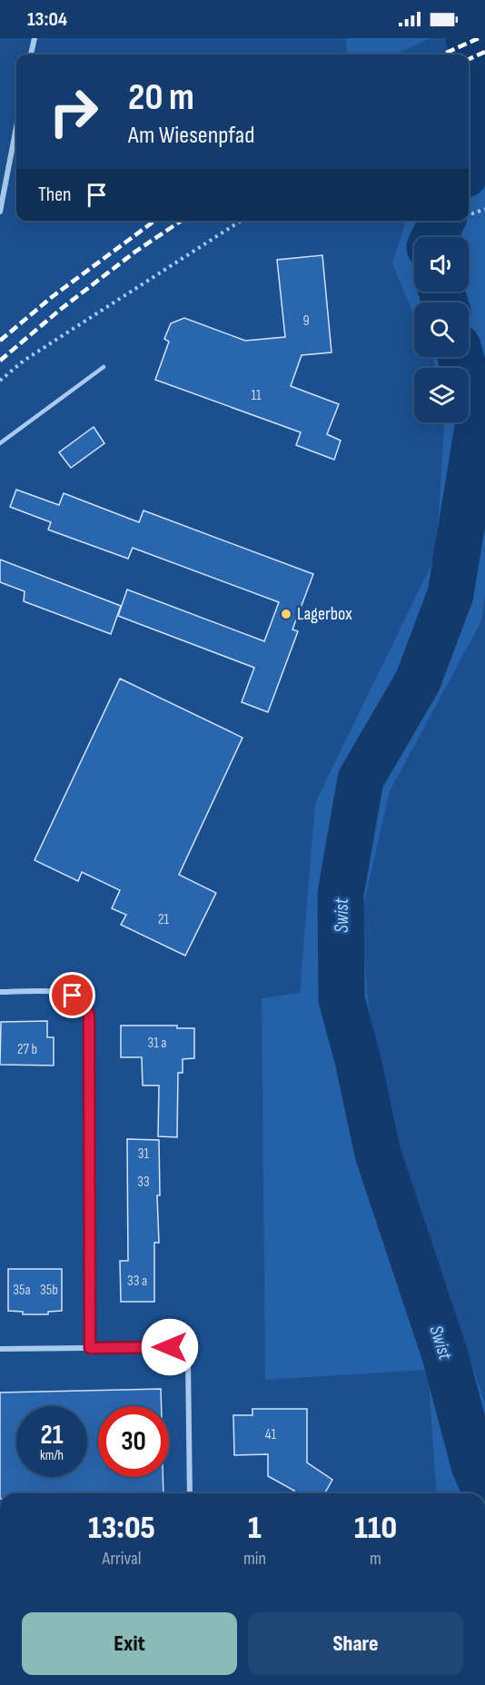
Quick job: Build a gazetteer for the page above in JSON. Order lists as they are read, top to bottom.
{
  "water": ["Swist"],
  "places": ["Lagerbox"],
  "house_numbers": [
    "9",
    "11",
    "21",
    "31 a",
    "27 b",
    "31",
    "33",
    "33 a",
    "35a",
    "35b",
    "41"
  ],
  "page": {
    "status": "13:04",
    "turn": ["20 m", "Am Wiesenpfad"],
    "then": "Then",
    "speed": "21 km/h",
    "limit": "30",
    "eta": [
      "13:05",
      "Arrival",
      "1",
      "min",
      "110",
      "m"
    ],
    "buttons": ["Exit", "Share"]
  }
}
